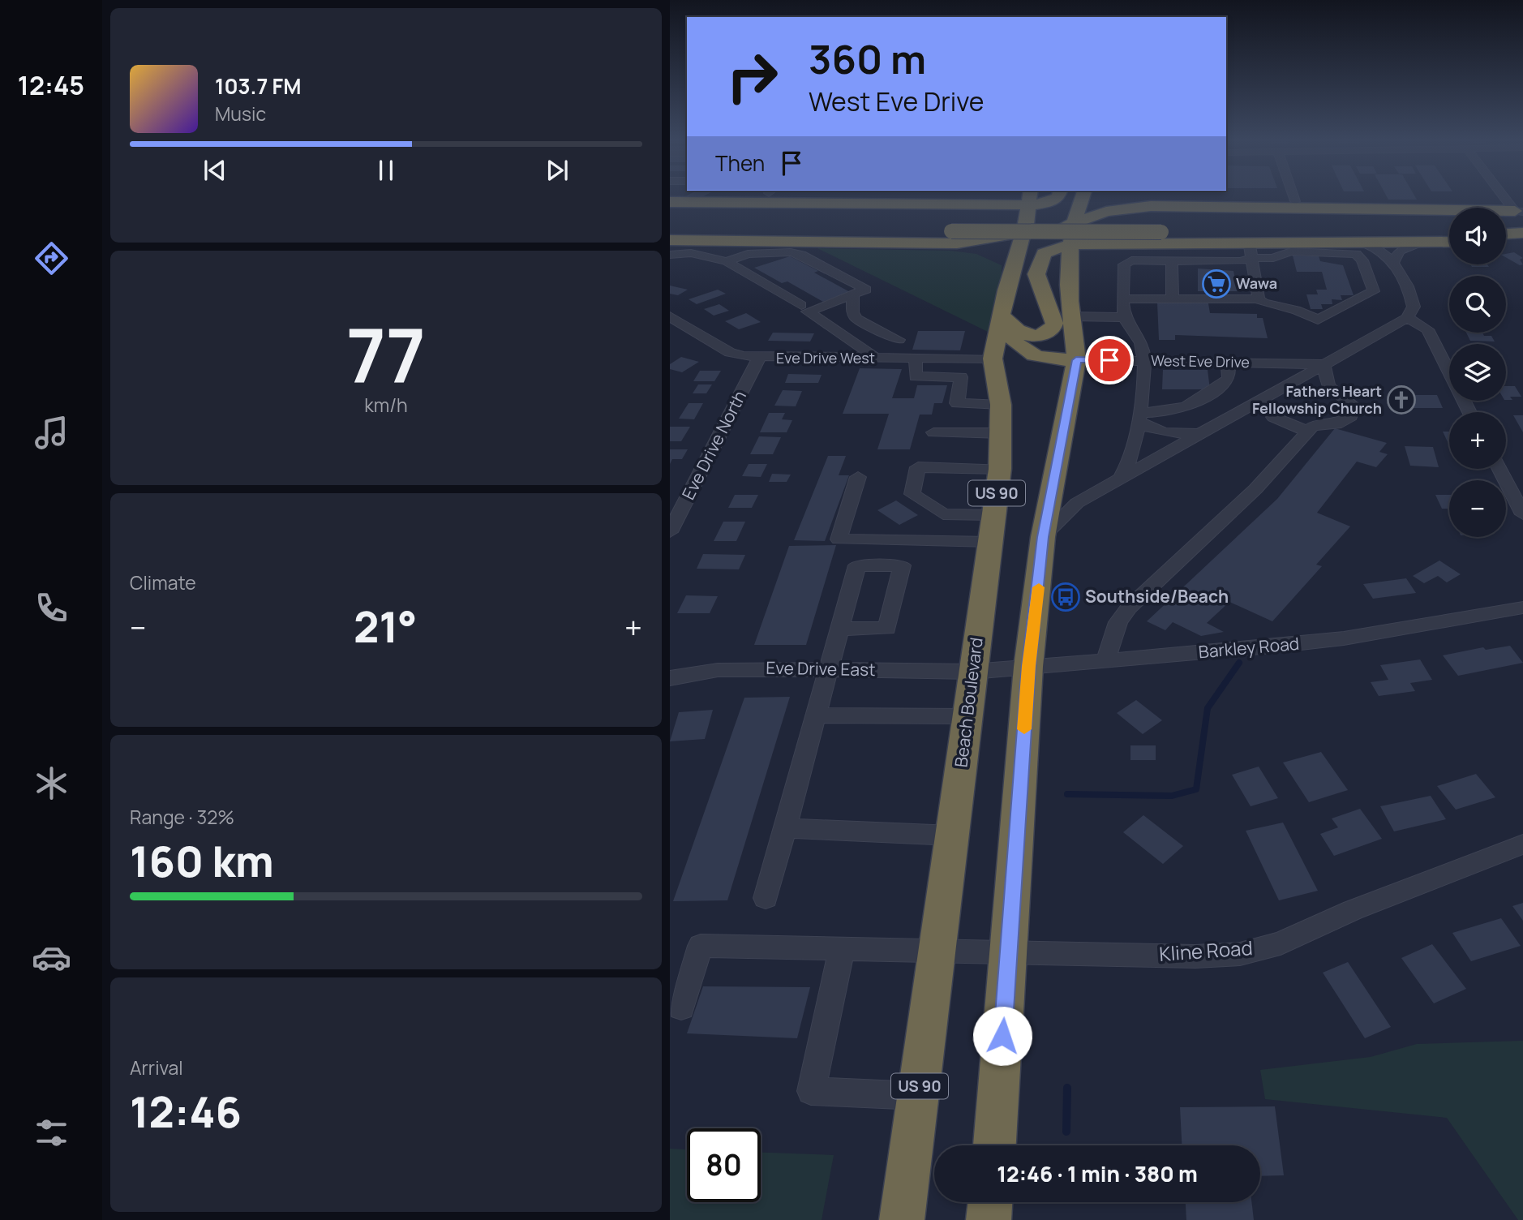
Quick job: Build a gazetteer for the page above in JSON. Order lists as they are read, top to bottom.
{
  "streets": {
    "highway": ["US 90", "Beach Boulevard"],
    "street": [
      "Eve Drive West",
      "West Eve Drive",
      "Eve Drive North",
      "Barkley Road",
      "Eve Drive East",
      "Kline Road"
    ]
  },
  "crossings": [
    ["Eve Drive West", "Eve Drive North"],
    ["Eve Drive West", "Beach Boulevard"],
    ["West Eve Drive", "US 90"],
    ["US 90", "Barkley Road"],
    ["US 90", "Kline Road"],
    ["Barkley Road", "Eve Drive East"],
    ["Barkley Road", "Beach Boulevard"],
    ["Eve Drive East", "Beach Boulevard"],
    ["Beach Boulevard", "Kline Road"]
  ],
  "places": {
    "supermarket": ["Wawa"],
    "church": ["Fathers Heart Fellowship Church"],
    "bus stop": ["Southside/Beach"]
  },
  "page": {
    "tabs": "12:45",
    "turn": ["360 m", "West Eve Drive"],
    "song": ["103.7 FM", "Music"],
    "then": "Then",
    "map_buttons": ["+", "−"],
    "tile": [
      ["77", "km/h"],
      "Climate",
      ["Range · 32%", "160 km"],
      ["Arrival", "12:46"]
    ],
    "heat": ["−", "21°", "+"],
    "limit": "80",
    "trip": "12:46 · 1 min · 380 m"
  }
}
